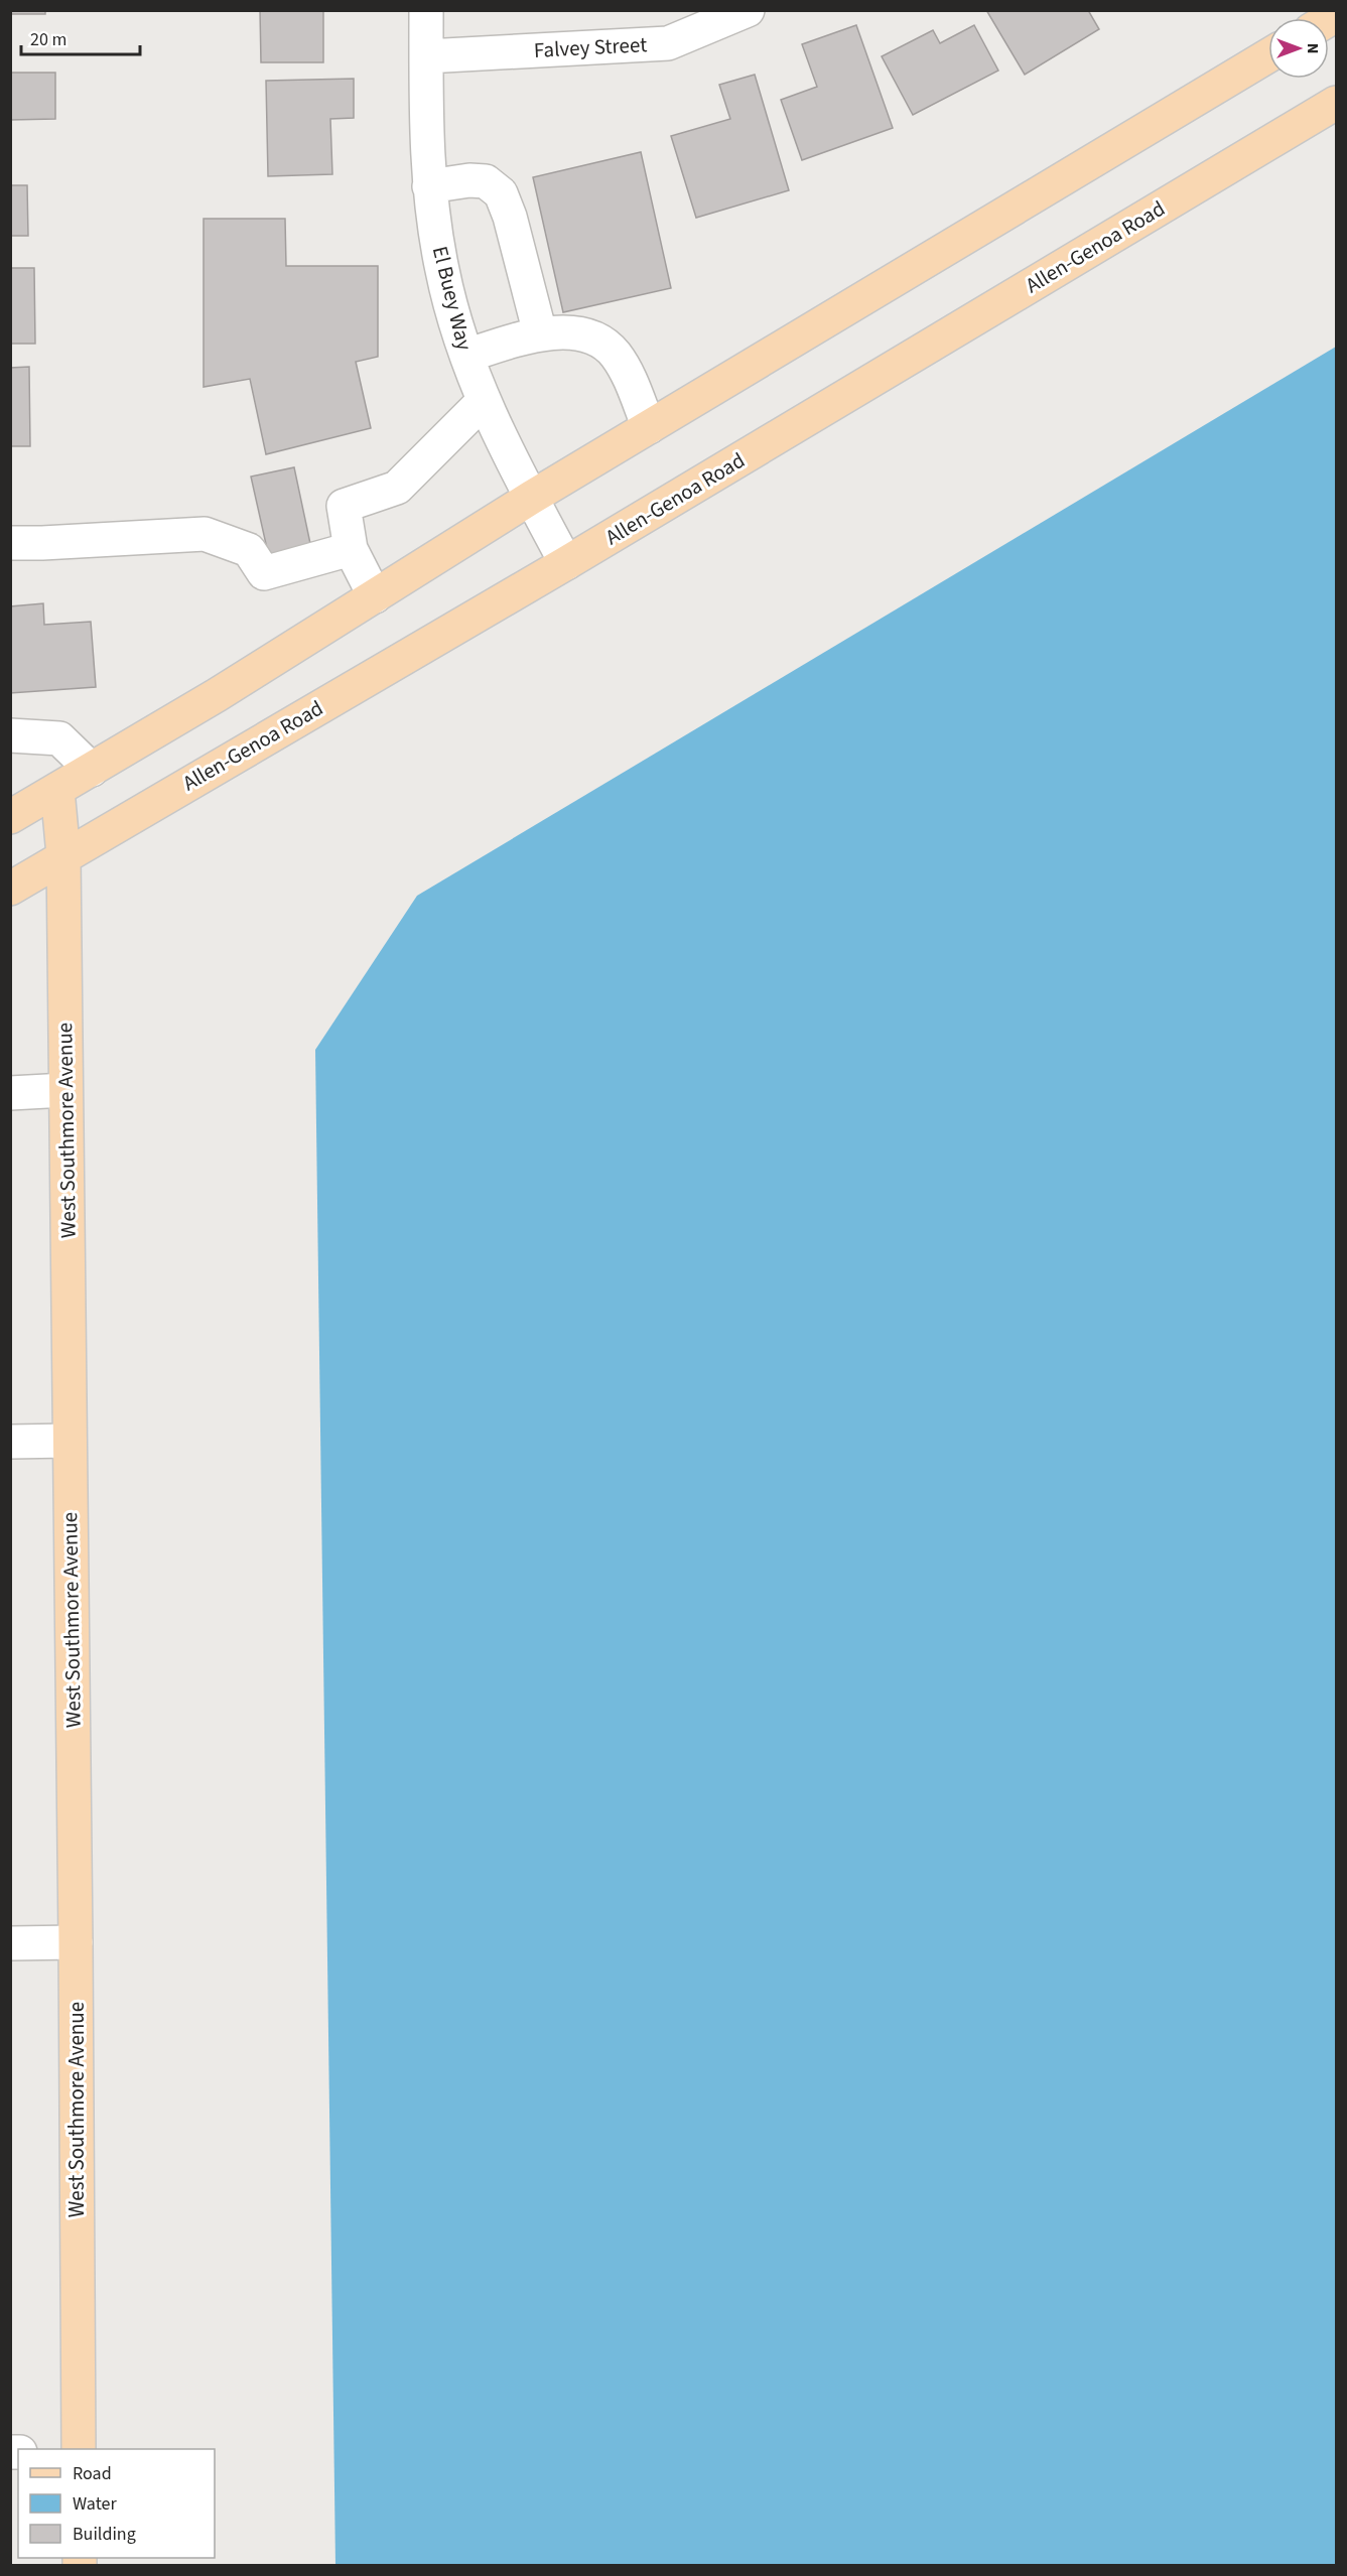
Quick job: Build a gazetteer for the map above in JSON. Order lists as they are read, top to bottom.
{
  "streets": {
    "main road": ["Allen-Genoa Road", "West Southmore Avenue"],
    "street": ["Falvey Street", "El Buey Way"]
  },
  "crossings": [
    ["Falvey Street", "El Buey Way"],
    ["Allen-Genoa Road", "El Buey Way"],
    ["Allen-Genoa Road", "West Southmore Avenue"]
  ],
  "legend": ["Road", "Water", "Building"],
  "scale_bar": "20 m",
  "north": "right"
}
